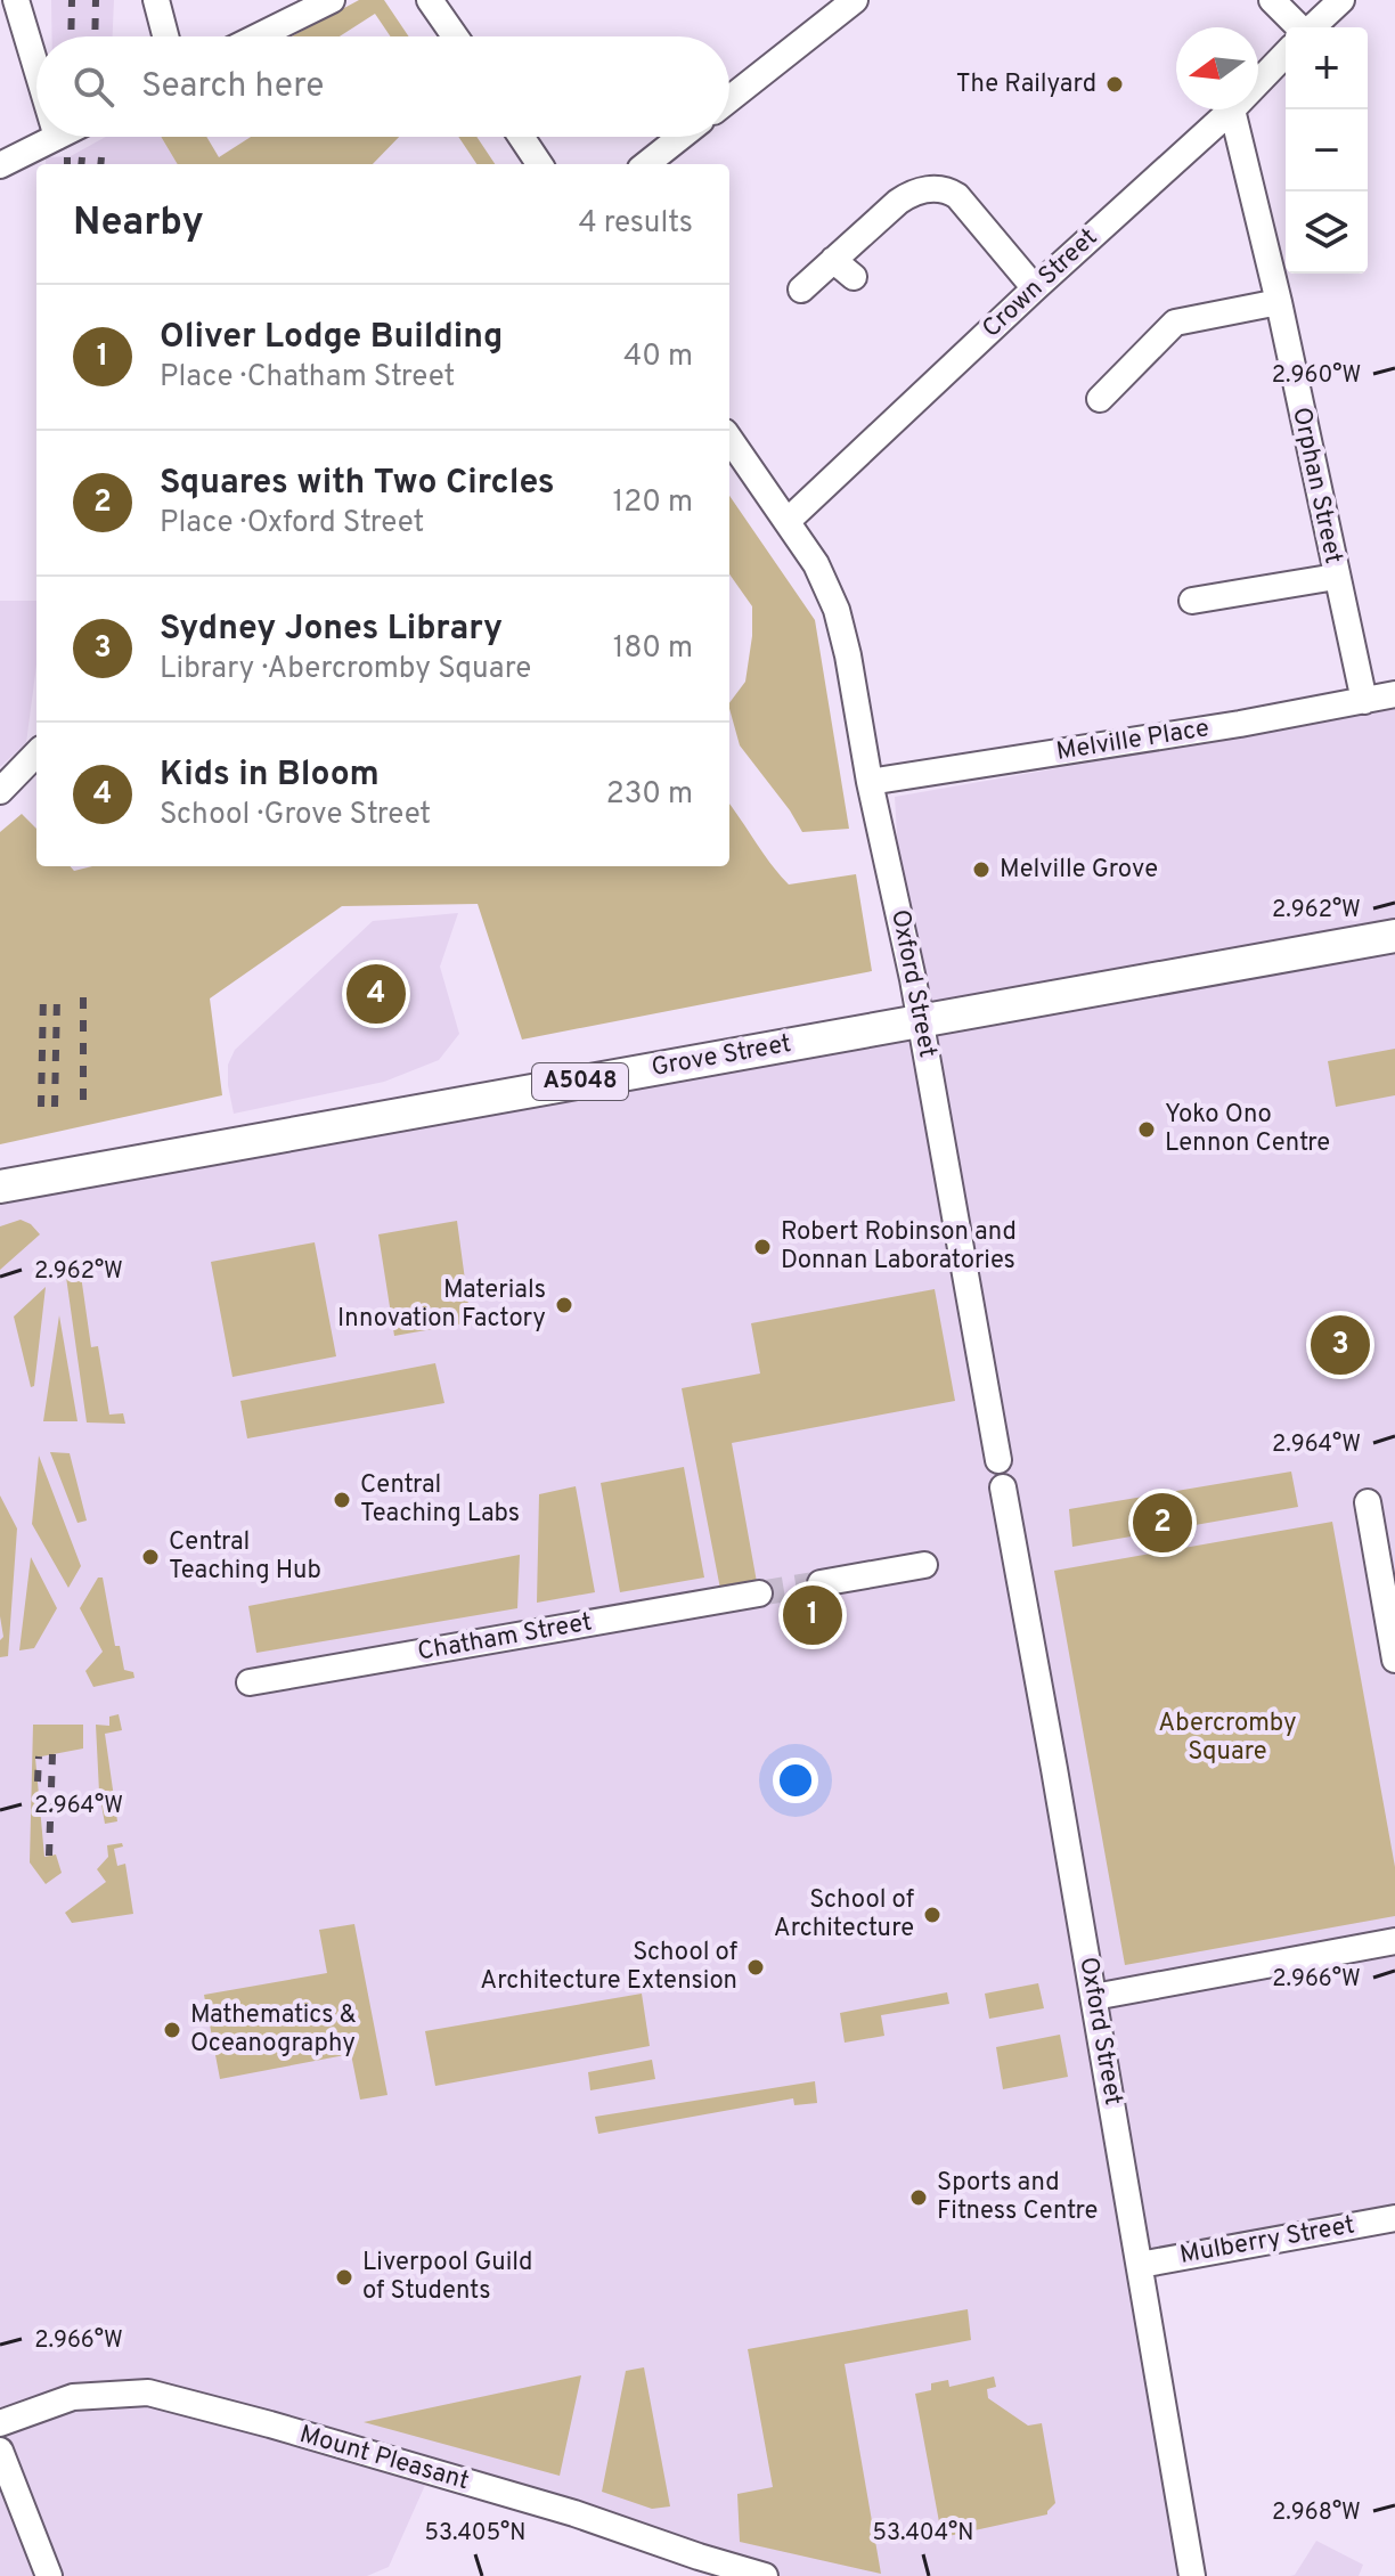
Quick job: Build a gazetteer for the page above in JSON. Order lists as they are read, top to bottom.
{
  "streets": {
    "main road": ["Grove Street", "A5048"],
    "street": [
      "Crown Street",
      "Orphan Street",
      "Melville Place",
      "Oxford Street",
      "Chatham Street",
      "Mulberry Street",
      "Mount Pleasant"
    ]
  },
  "crossings": [
    ["Crown Street", "Orphan Street"],
    ["Crown Street", "Oxford Street"],
    ["Orphan Street", "Melville Place"],
    ["Melville Place", "Oxford Street"],
    ["Oxford Street", "Grove Street"],
    ["Oxford Street", "Mulberry Street"]
  ],
  "parks": ["Abercromby Square"],
  "places": [
    "The Railyard",
    "Melville Grove",
    "Yoko Ono Lennon Centre",
    "Robert Robinson and Donnan Laboratories",
    "Materials Innovation Factory",
    "Central Teaching Labs",
    "Central Teaching Hub",
    "School of Architecture",
    "School of Architecture Extension",
    "Mathematics & Oceanography",
    "Sports and Fitness Centre",
    "Liverpool Guild of Students"
  ],
  "north": "left",
  "page": {
    "map_buttons": ["+", "−"],
    "search": "Search here",
    "heading": ["Nearby", "4 results"],
    "list": [
      {
        "mark": "1",
        "name": "Oliver Lodge Building",
        "note": "Place · Chatham Street",
        "value": "40 m"
      },
      {
        "mark": "2",
        "name": "Squares with Two Circles",
        "note": "Place · Oxford Street",
        "value": "120 m"
      },
      {
        "mark": "3",
        "name": "Sydney Jones Library",
        "note": "Library · Abercromby Square",
        "value": "180 m"
      },
      {
        "mark": "4",
        "name": "Kids in Bloom",
        "note": "School · Grove Street",
        "value": "230 m"
      }
    ],
    "pins": [
      "4",
      "3",
      "2",
      "1"
    ]
  },
  "coordinates": [
    "2.960°W",
    "2.962°W",
    "2.964°W",
    "2.966°W",
    "2.968°W",
    "53.405°N",
    "53.404°N"
  ]
}
